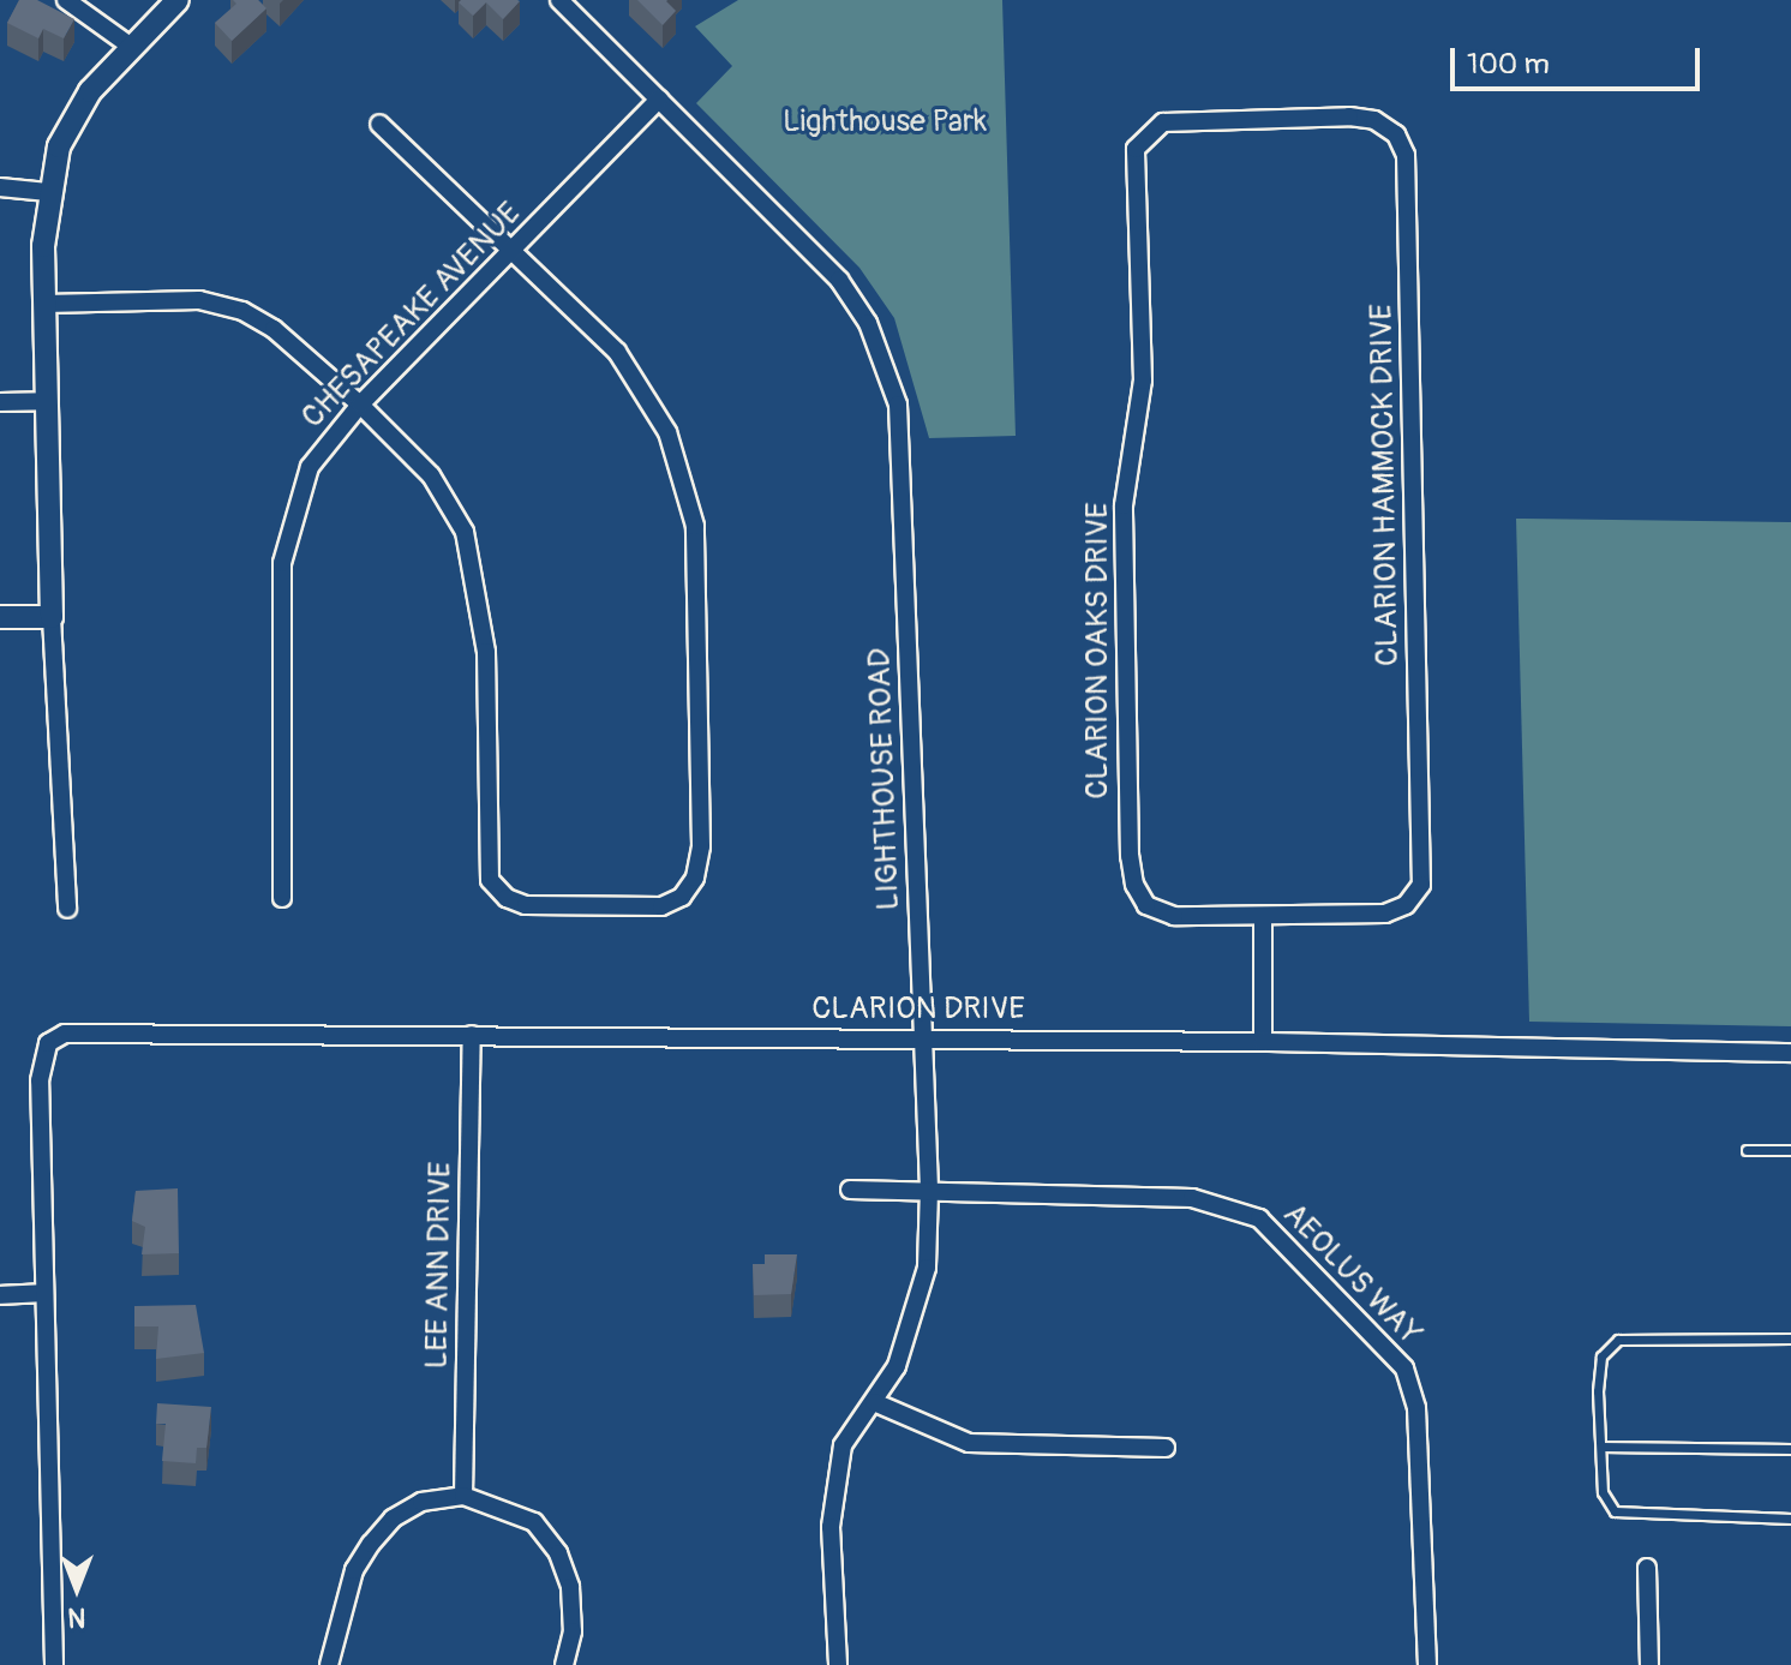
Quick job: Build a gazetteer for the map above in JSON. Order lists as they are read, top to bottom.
{
  "streets": {
    "street": [
      "CHESAPEAKE AVENUE",
      "CLARION HAMMOCK DRIVE",
      "CLARION OAKS DRIVE",
      "LIGHTHOUSE ROAD",
      "CLARION DRIVE",
      "LEE ANN DRIVE",
      "AEOLUS WAY"
    ]
  },
  "crossings": [
    ["CHESAPEAKE AVENUE", "LIGHTHOUSE ROAD"],
    ["CLARION HAMMOCK DRIVE", "CLARION OAKS DRIVE"],
    ["LIGHTHOUSE ROAD", "CLARION DRIVE"],
    ["LIGHTHOUSE ROAD", "AEOLUS WAY"],
    ["CLARION DRIVE", "LEE ANN DRIVE"]
  ],
  "parks": ["Lighthouse Park"],
  "scale_bar": "100 m",
  "north": "bottom"
}
